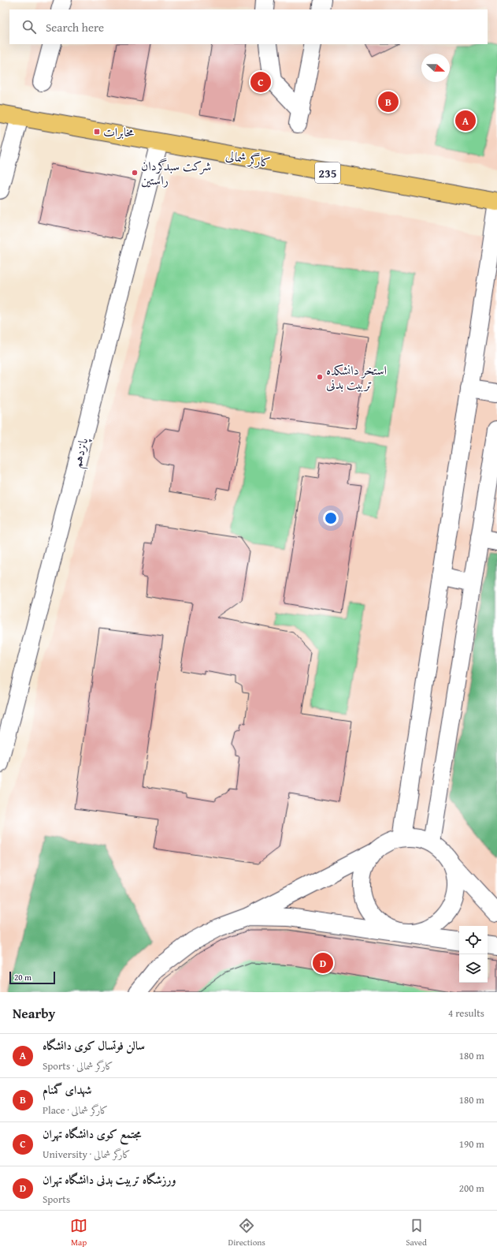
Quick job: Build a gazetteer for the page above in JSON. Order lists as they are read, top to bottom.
{
  "streets": {
    "main road": ["کارگر شمالی", "235"],
    "street": ["پانزدهم"]
  },
  "crossings": [
    ["کارگر شمالی", "پانزدهم"]
  ],
  "places": {
    "transit": ["مخابرات"],
    "other": ["شرکت سبدگردان راستین", "استخر دانشکده تربیت بدنی"]
  },
  "scale_bar": "20 m",
  "north": "right",
  "page": {
    "search": "Search here",
    "pins": [
      "C",
      "B",
      "A",
      "D"
    ],
    "scale": "20 m",
    "heading": ["Nearby", "4 results"],
    "list": [
      {
        "mark": "A",
        "name": "سالن فوتسال کوی دانشگاه",
        "note": "Sports · کارگر شمالی",
        "value": "180 m"
      },
      {
        "mark": "B",
        "name": "شهدای گمنام",
        "note": "Place · کارگر شمالی",
        "value": "180 m"
      },
      {
        "mark": "C",
        "name": "مجتمع کوی دانشگاه تهران",
        "note": "University · کارگر شمالی",
        "value": "190 m"
      },
      {
        "mark": "D",
        "name": "ورزشگاه تربیت بدنی دانشگاه تهران",
        "note": "Sports",
        "value": "200 m"
      }
    ],
    "nav": ["Map", "Directions", "Saved"]
  }
}
